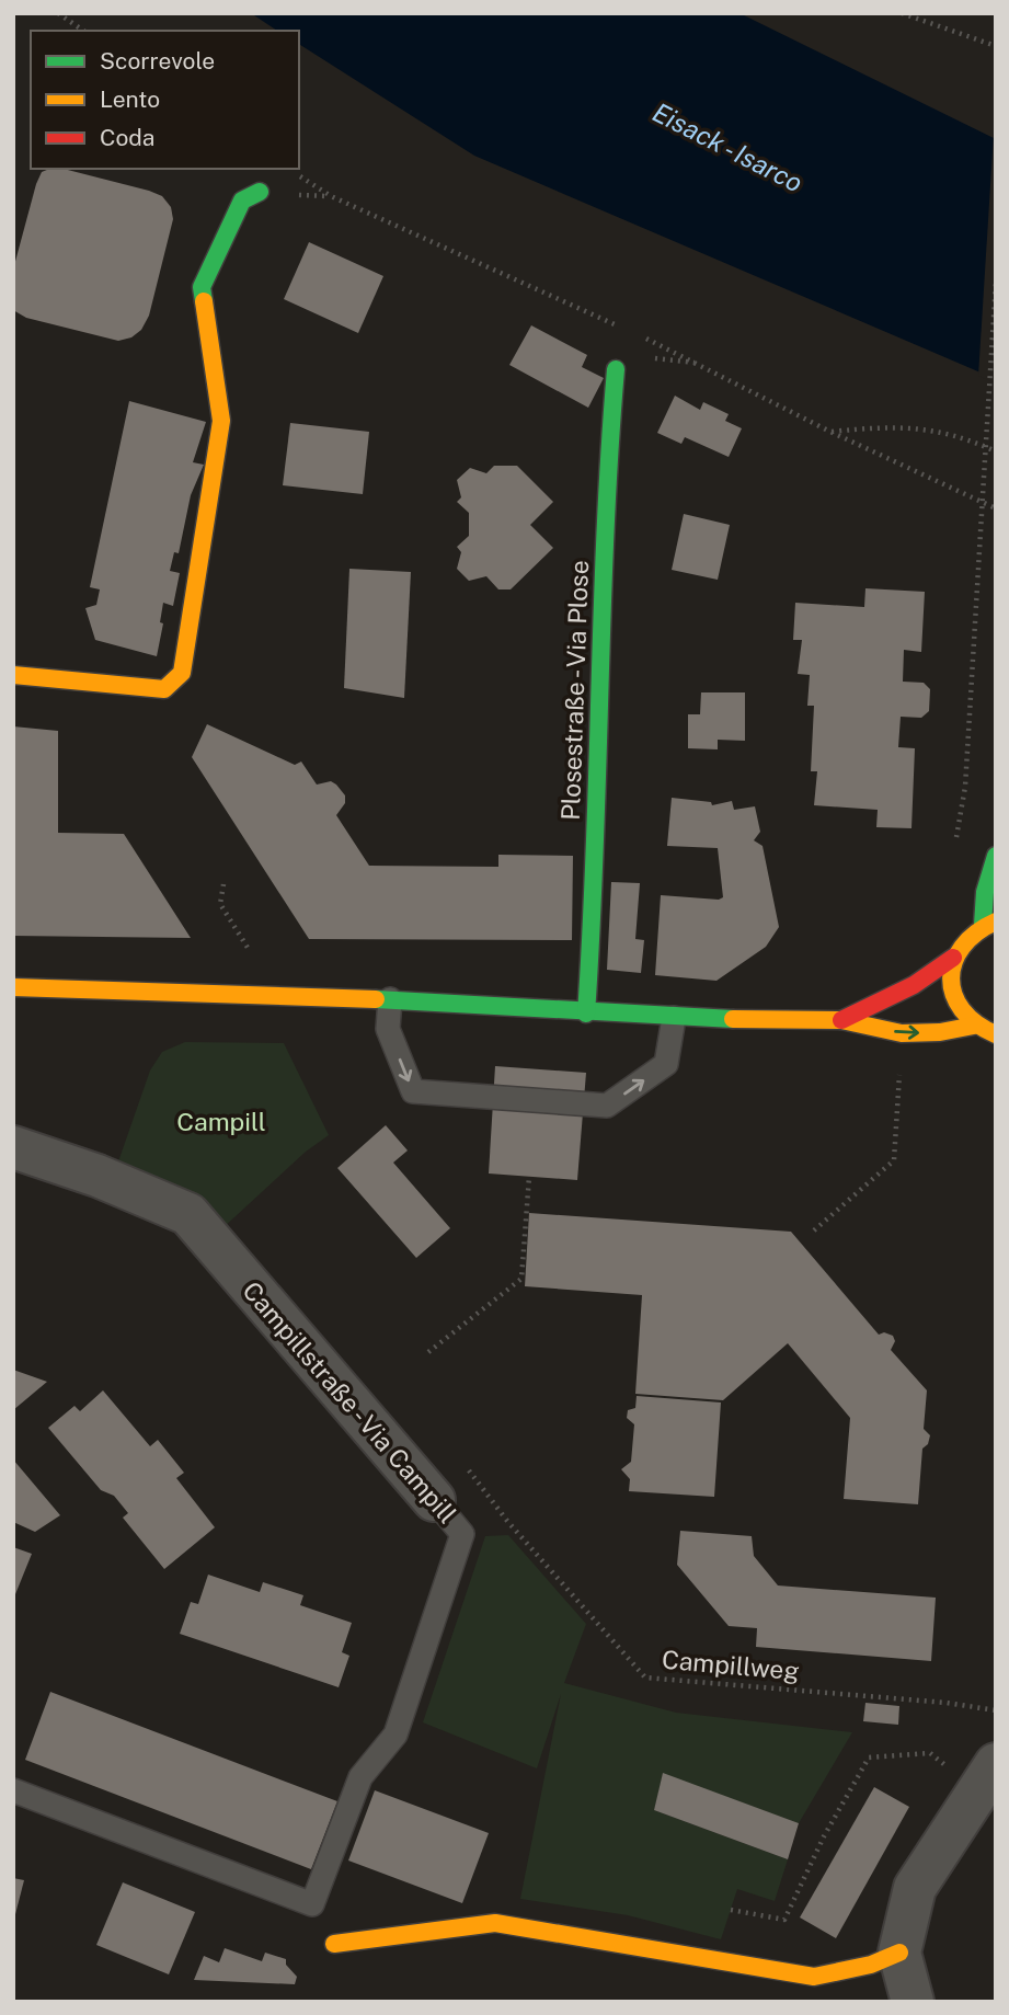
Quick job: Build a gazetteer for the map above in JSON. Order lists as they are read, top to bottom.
{
  "streets": {
    "street": ["Plosestraße - Via Plose", "Campillstraße - Via Campill"],
    "path": ["Campillweg"]
  },
  "water": ["Eisack - Isarco"],
  "parks": ["Campill"],
  "legend": ["Scorrevole", "Lento", "Coda"]
}
